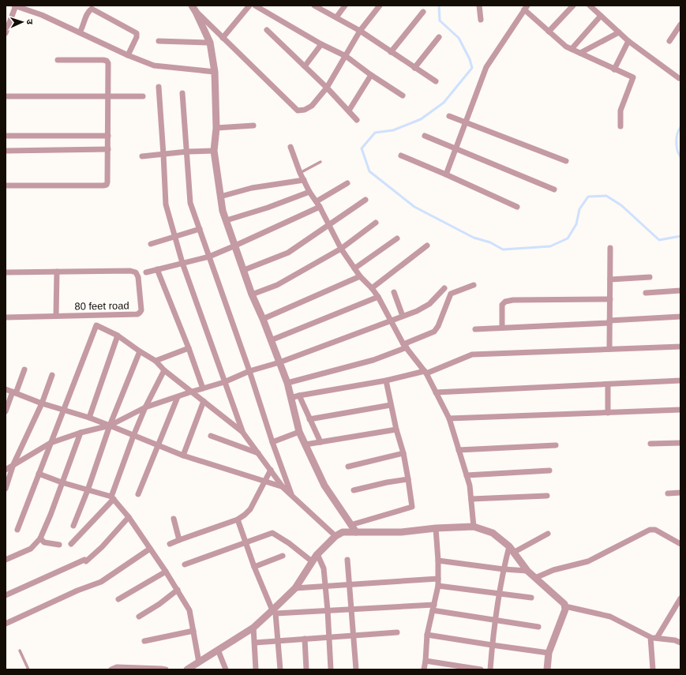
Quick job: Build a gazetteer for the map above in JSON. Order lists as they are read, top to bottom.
{
  "streets": {
    "street": ["80 feet road"]
  },
  "north": "right"
}
